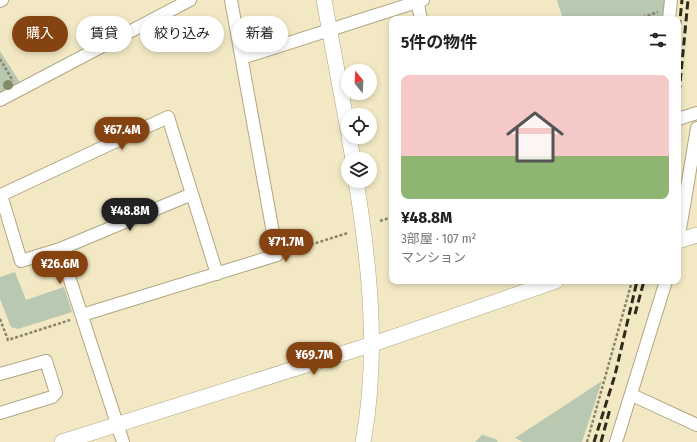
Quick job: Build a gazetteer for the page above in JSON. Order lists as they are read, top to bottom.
{
  "north": "top",
  "page": {
    "chip": [
      "購入",
      "賃貸",
      "絞り込み",
      "新着"
    ],
    "heading": "5件の物件",
    "list": [
      {
        "name": "¥48.8M",
        "note": "3部屋 · 107 m² · マンション"
      }
    ],
    "price": [
      "¥67.4M",
      "¥48.8M",
      "¥71.7M",
      "¥26.6M",
      "¥69.7M"
    ]
  }
}
